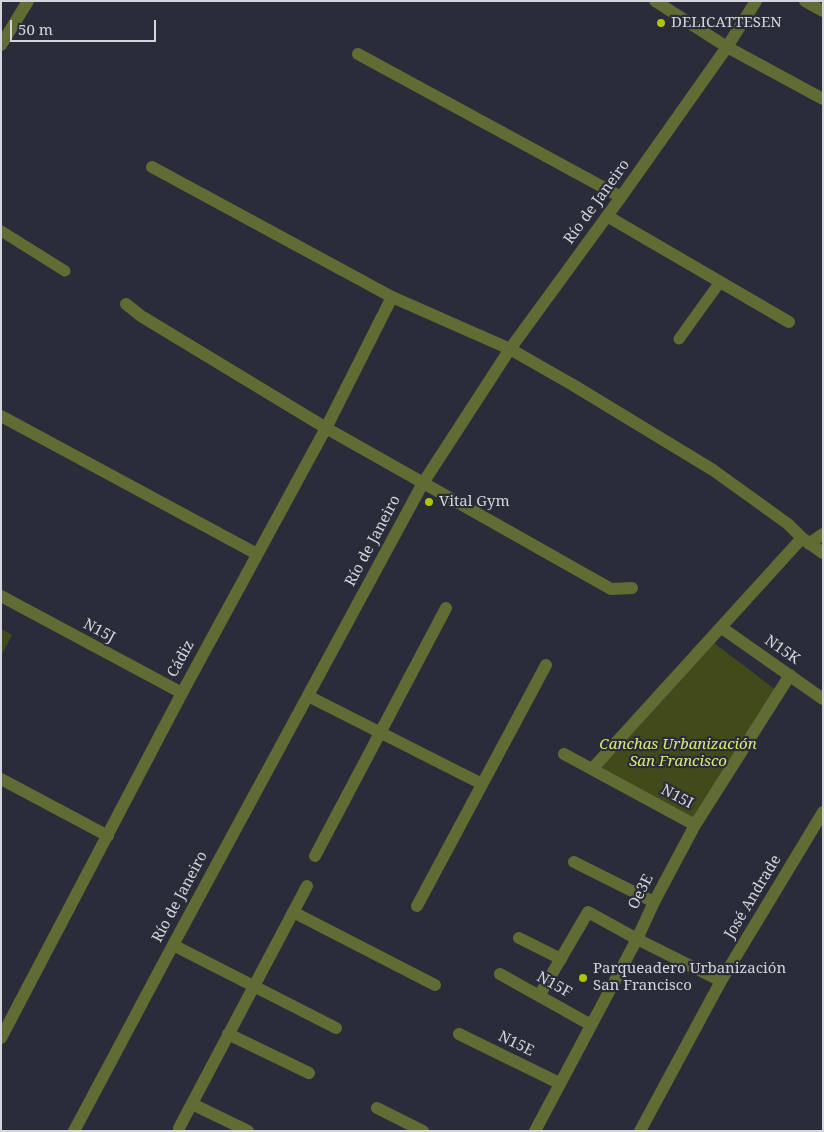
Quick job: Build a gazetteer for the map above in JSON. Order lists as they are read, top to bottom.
{
  "streets": {
    "street": [
      "Río de Janeiro",
      "N15J",
      "N15K",
      "Cádiz",
      "N15I",
      "Oe3E",
      "José Andrade",
      "N15F",
      "N15E"
    ]
  },
  "crossings": [
    ["N15J", "Cádiz"],
    ["N15K", "Oe3E"],
    ["N15I", "Oe3E"],
    ["Oe3E", "N15F"],
    ["Oe3E", "N15E"]
  ],
  "parks": ["Canchas Urbanización San Francisco"],
  "places": ["DELICATTESEN", "Vital Gym", "Parqueadero Urbanización San Francisco"],
  "scale_bar": "50 m"
}
